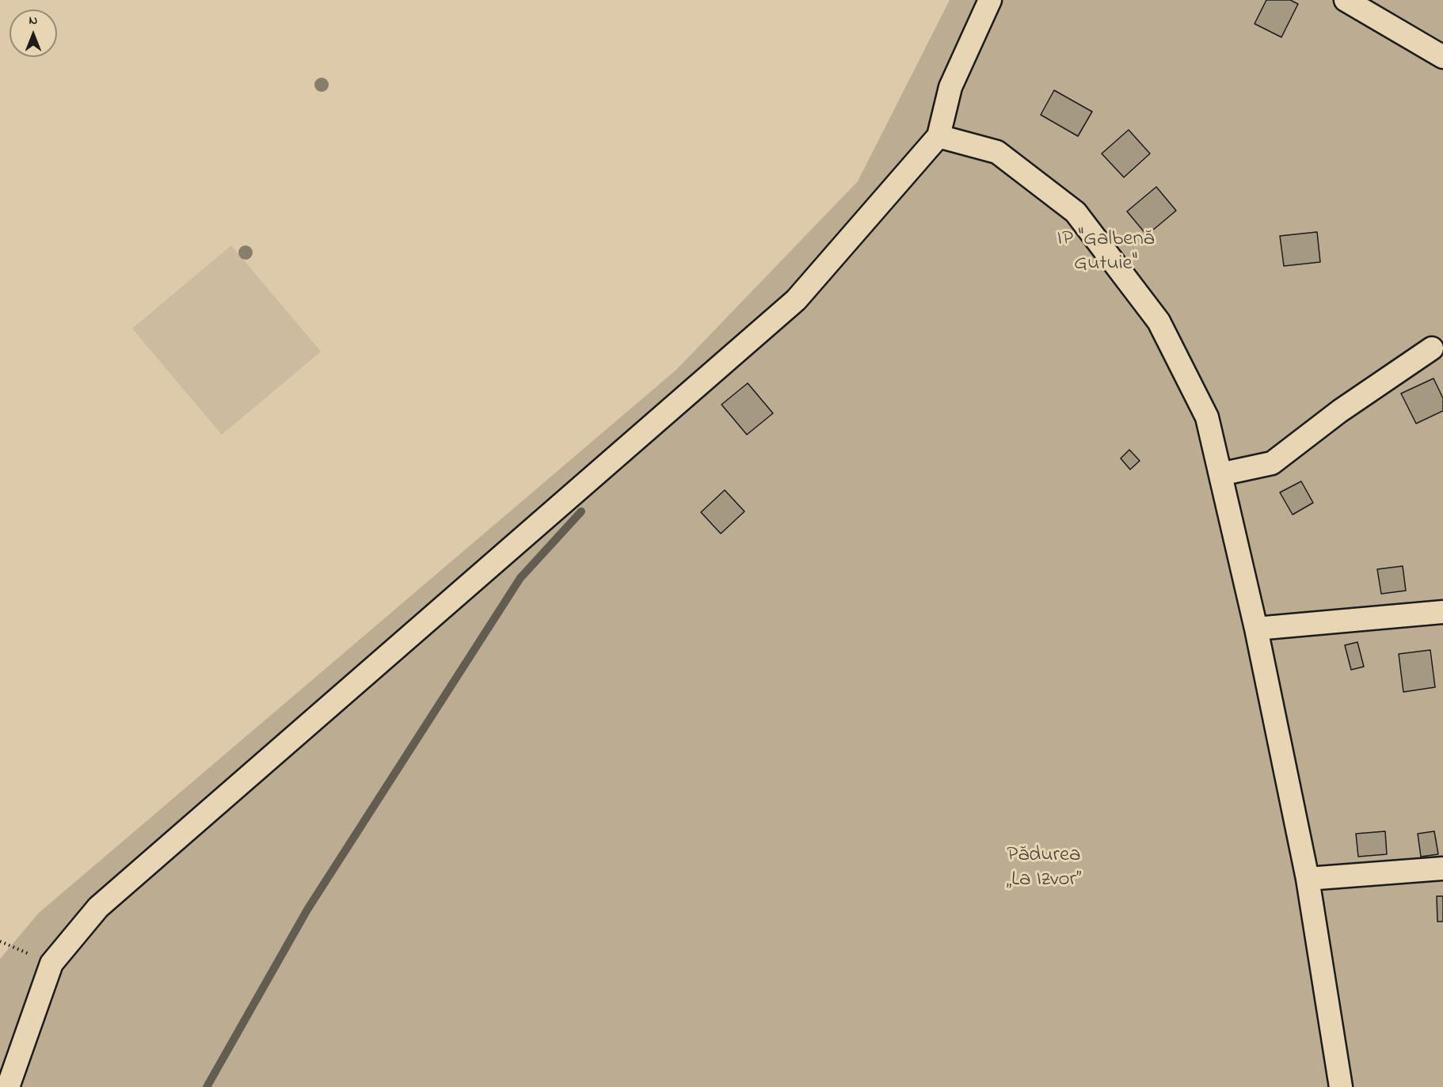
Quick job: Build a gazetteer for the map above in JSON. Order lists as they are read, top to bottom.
{
  "parks": ["IP \"Galbenă Gutuie\"", "Pădurea „La Izvor”"],
  "north": "top"
}
